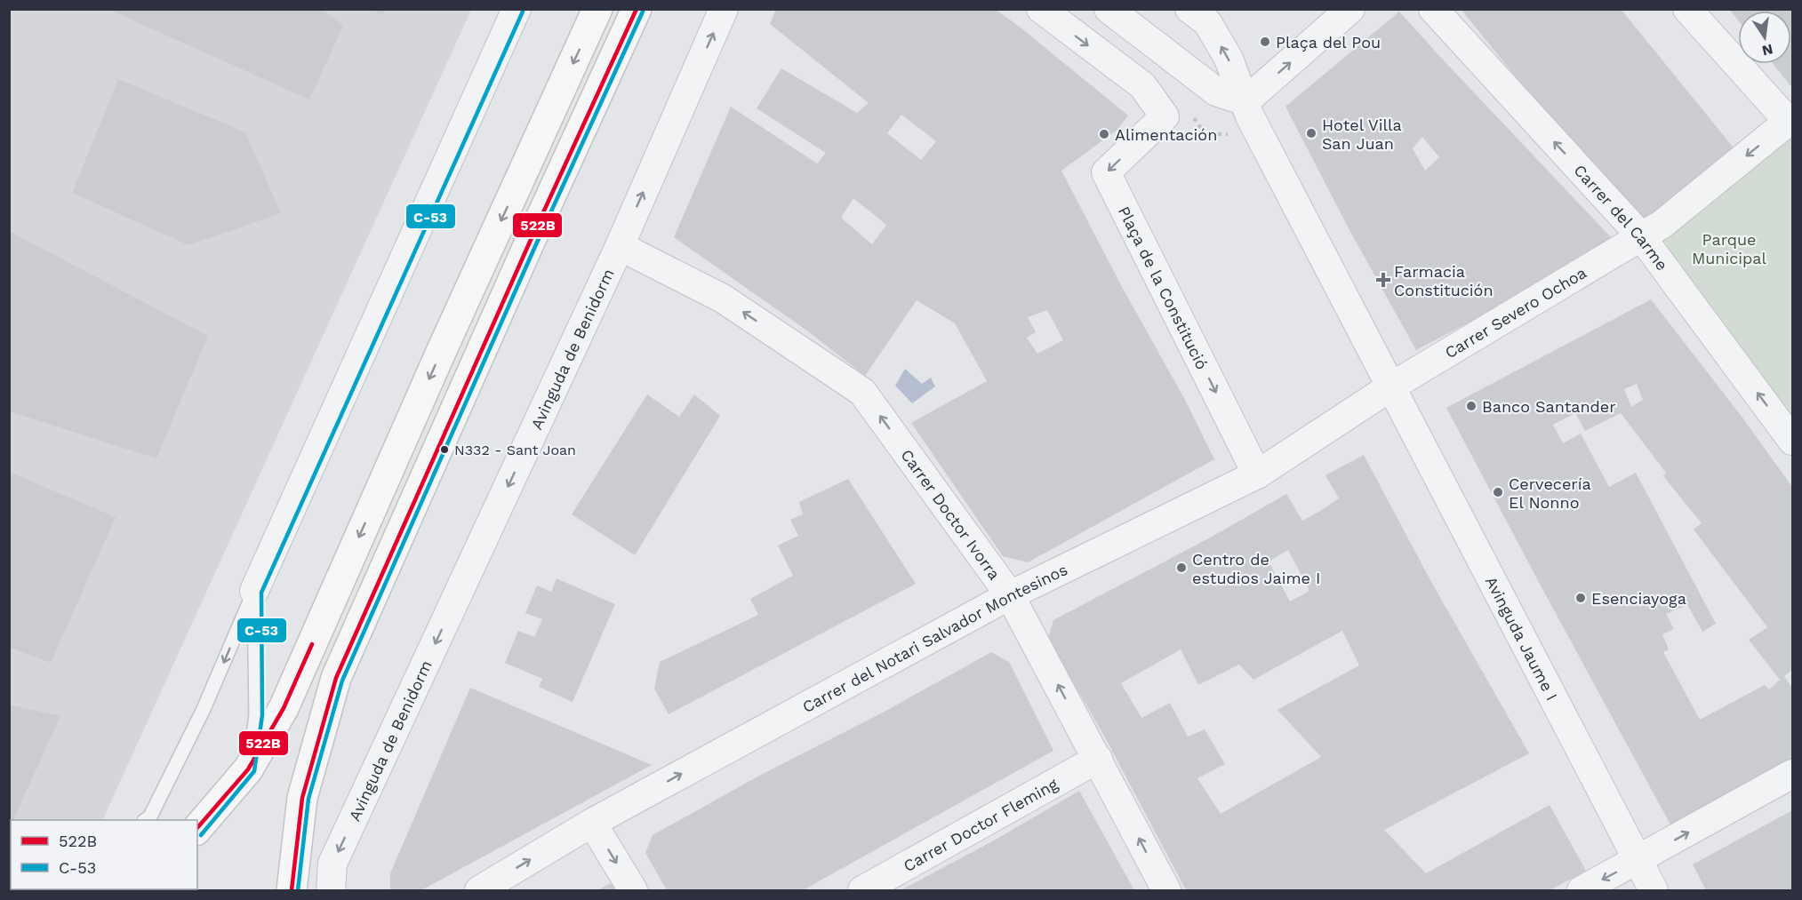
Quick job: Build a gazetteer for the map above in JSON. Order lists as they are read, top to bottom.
{
  "streets": {
    "street": [
      "Carrer del Carme",
      "Plaça de la Constitució",
      "Carrer Severo Ochoa",
      "Avinguda de Benidorm",
      "Carrer Doctor Ivorra",
      "Carrer del Notari Salvador Montesinos",
      "Avinguda Jaume I",
      "Carrer Doctor Fleming"
    ]
  },
  "crossings": [
    ["Carrer del Carme", "Carrer Severo Ochoa"],
    ["Plaça de la Constitució", "Carrer del Notari Salvador Montesinos"],
    ["Carrer Severo Ochoa", "Carrer del Notari Salvador Montesinos"],
    ["Carrer Severo Ochoa", "Avinguda Jaume I"],
    ["Avinguda de Benidorm", "Carrer Doctor Ivorra"],
    ["Carrer Doctor Ivorra", "Carrer del Notari Salvador Montesinos"],
    ["Carrer Doctor Ivorra", "Carrer Doctor Fleming"],
    ["Carrer del Notari Salvador Montesinos", "Avinguda Jaume I"]
  ],
  "one_way": ["Carrer Severo Ochoa", "Carrer Doctor Ivorra", "Carrer del Notari Salvador Montesinos"],
  "parks": ["Parque Municipal"],
  "places": {
    "other": [
      "Plaça del Pou",
      "Hotel Villa San Juan",
      "Alimentación",
      "Banco Santander",
      "N332 - Sant Joan",
      "Cervecería El Nonno",
      "Centro de estudios Jaime I",
      "Esenciayoga"
    ],
    "health": ["Farmacia Constitución"]
  },
  "lines": ["transit line 522B", "transit line C-53"],
  "legend": ["522B", "C-53"],
  "north": "bottom"
}
